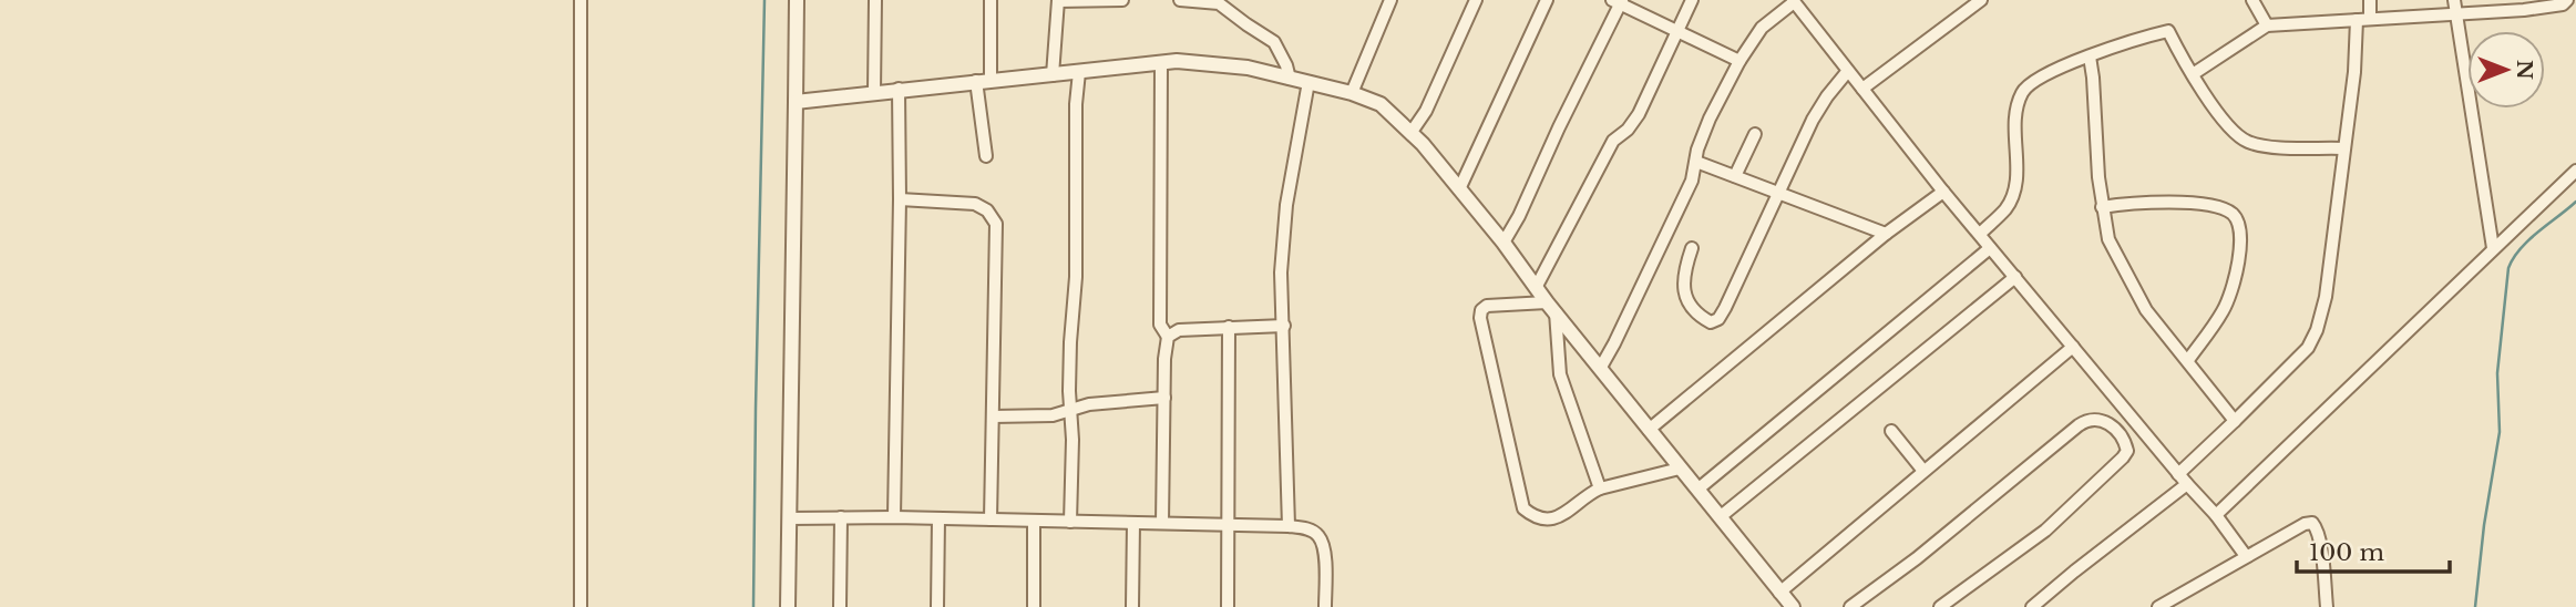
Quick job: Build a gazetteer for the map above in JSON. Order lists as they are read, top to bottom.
{
  "scale_bar": "100 m",
  "north": "right"
}
